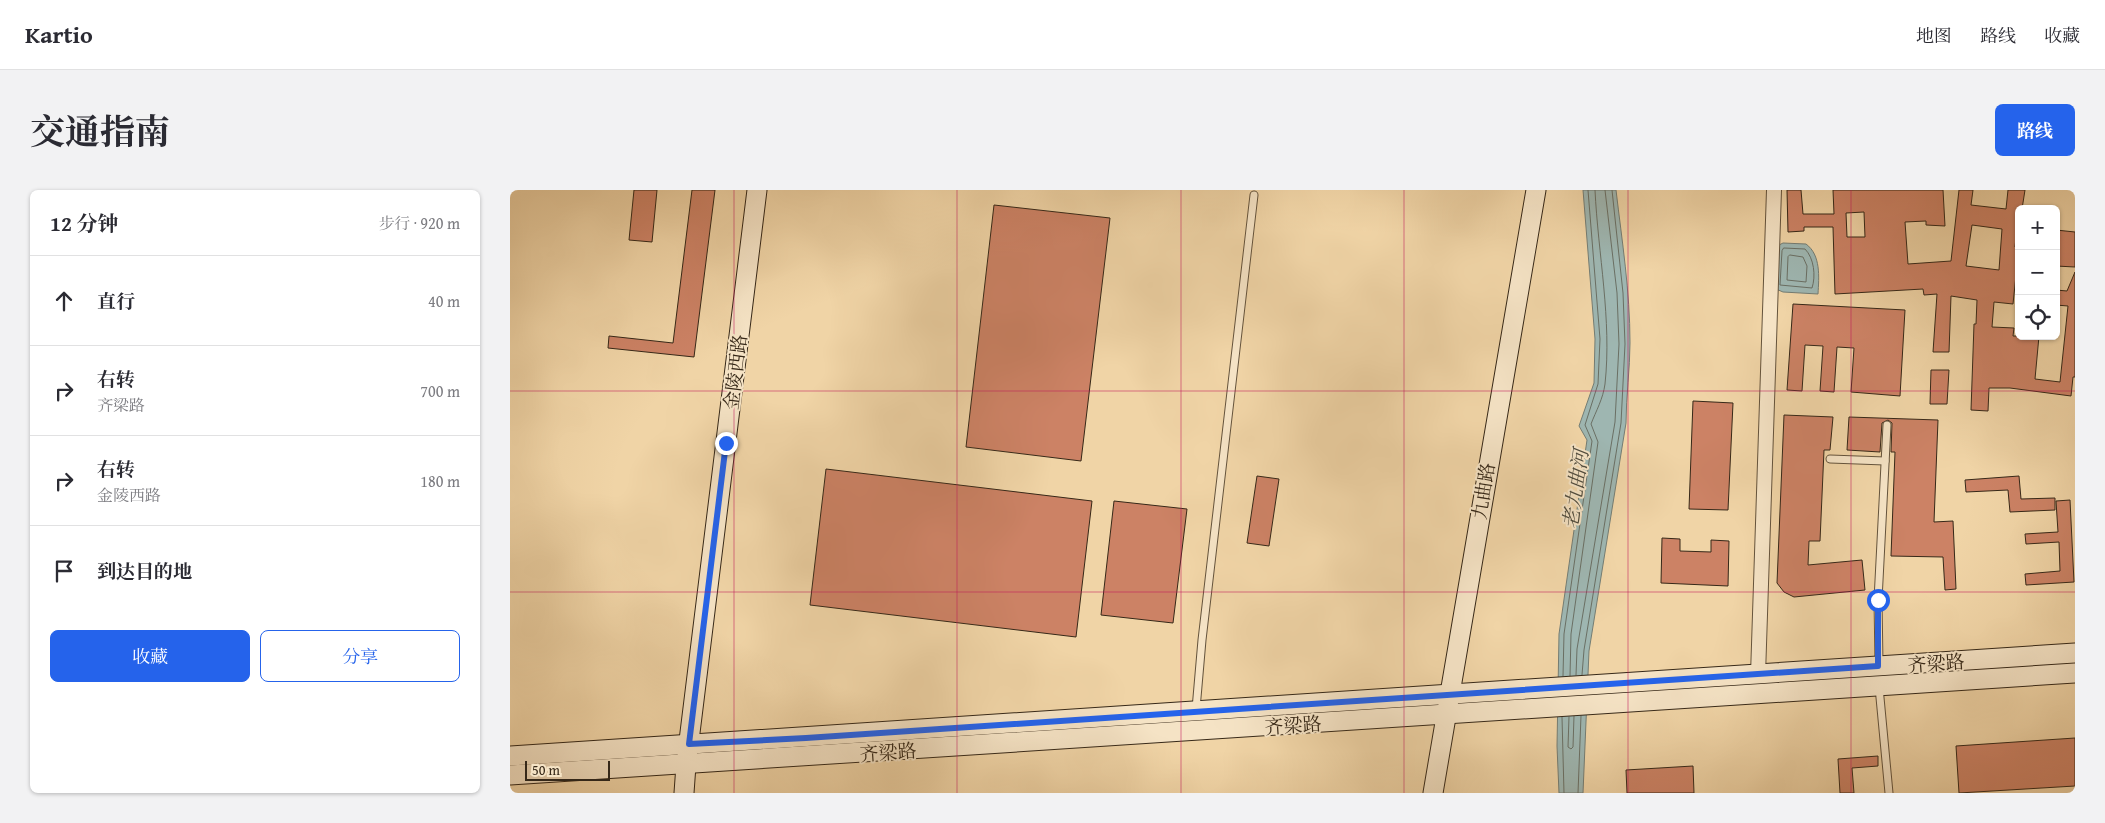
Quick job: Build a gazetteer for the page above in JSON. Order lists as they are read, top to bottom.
{
  "streets": {
    "main road": ["金陵西路", "九曲路", "齐梁路"]
  },
  "crossings": [
    ["金陵西路", "齐梁路"],
    ["九曲路", "齐梁路"]
  ],
  "water": ["老九曲河"],
  "scale_bar": "50 m",
  "page": {
    "header": "Kartio",
    "nav": ["地图", "路线", "收藏"],
    "title": "交通指南",
    "buttons": [
      "路线",
      ["收藏", "分享"]
    ],
    "heading": ["12 分钟", "步行 · 920 m"],
    "map_buttons": ["+", "−"],
    "list": [
      ["直行", "40 m"],
      ["右转", "齐梁路", "700 m"],
      ["右转", "金陵西路", "180 m"],
      "到达目的地"
    ],
    "scale": "50 m"
  }
}
